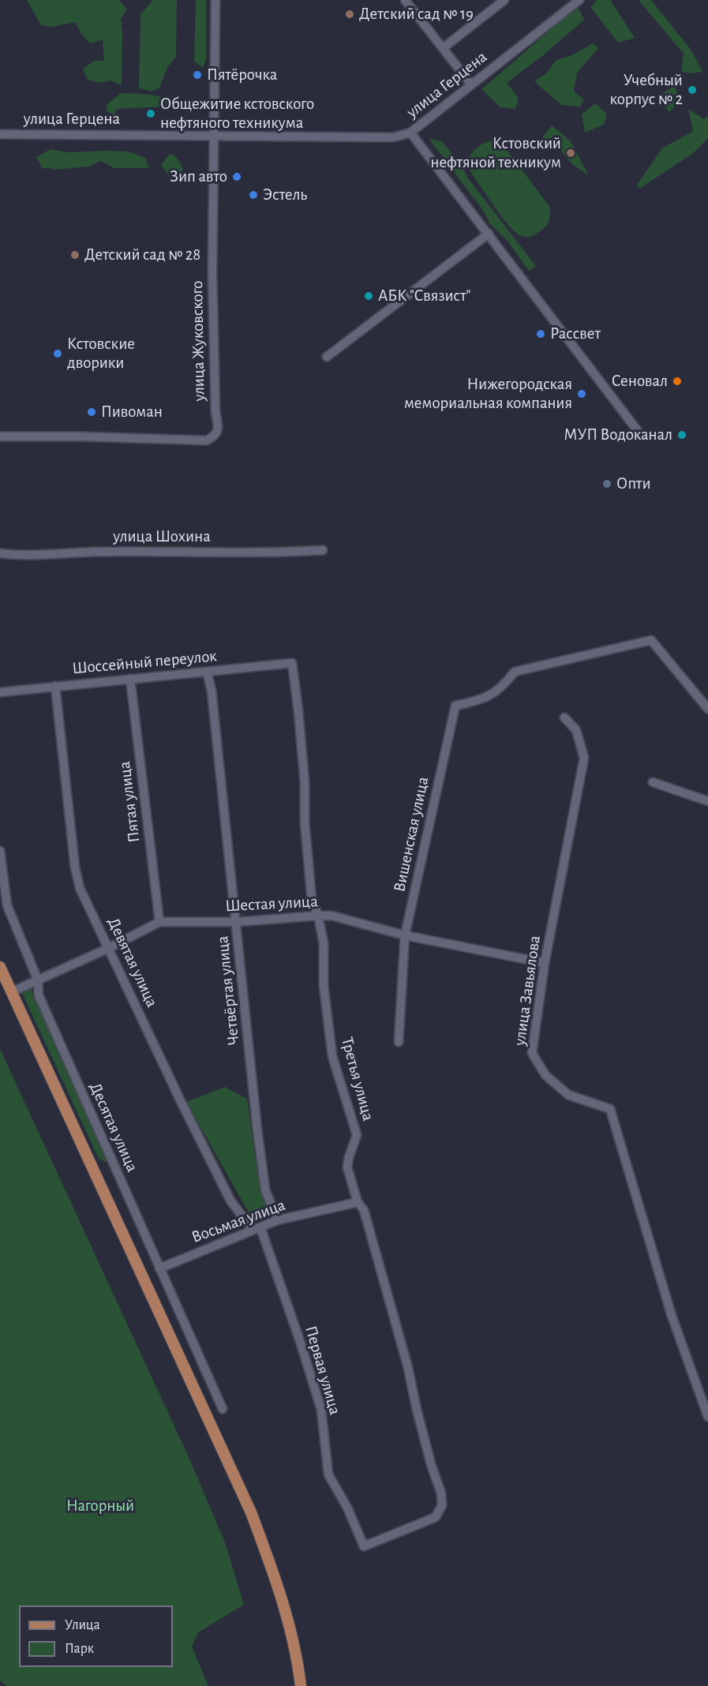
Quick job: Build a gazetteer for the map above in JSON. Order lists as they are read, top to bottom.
{
  "streets": {
    "street": [
      "улица Герцена",
      "улица Жуковского",
      "улица Шохина",
      "Шоссейный переулок",
      "Пятая улица",
      "Вишенская улица",
      "Шестая улица",
      "Девятая улица",
      "Четвёртая улица",
      "улица Завьялова",
      "Третья улица",
      "Десятая улица",
      "Восьмая улица",
      "Первая улица"
    ]
  },
  "crossings": [
    ["улица Герцена", "улица Жуковского"],
    ["Шоссейный переулок", "Пятая улица"],
    ["Шоссейный переулок", "Девятая улица"],
    ["Шоссейный переулок", "Четвёртая улица"],
    ["Шоссейный переулок", "Третья улица"],
    ["Пятая улица", "Шестая улица"],
    ["Вишенская улица", "Шестая улица"],
    ["Шестая улица", "Девятая улица"],
    ["Шестая улица", "Четвёртая улица"],
    ["Шестая улица", "улица Завьялова"],
    ["Шестая улица", "Третья улица"],
    ["Шестая улица", "Десятая улица"],
    ["Девятая улица", "Восьмая улица"],
    ["Девятая улица", "Первая улица"],
    ["Четвёртая улица", "Восьмая улица"],
    ["Третья улица", "Восьмая улица"],
    ["Третья улица", "Первая улица"],
    ["Десятая улица", "Восьмая улица"],
    ["Восьмая улица", "Первая улица"]
  ],
  "parks": ["Нагорный"],
  "places": [
    "Детский сад № 19",
    "Пятёрочка",
    "Учебный корпус № 2",
    "Общежитие кстовского нефтяного техникума",
    "Кстовский нефтяной техникум",
    "Зип авто",
    "Эстель",
    "Детский сад № 28",
    "АБК \"Связист\"",
    "Рассвет",
    "Кстовские дворики",
    "Сеновал",
    "Нижегородская мемориальная компания",
    "Пивоман",
    "МУП Водоканал",
    "Опти"
  ],
  "legend": ["Улица", "Парк"]
}
